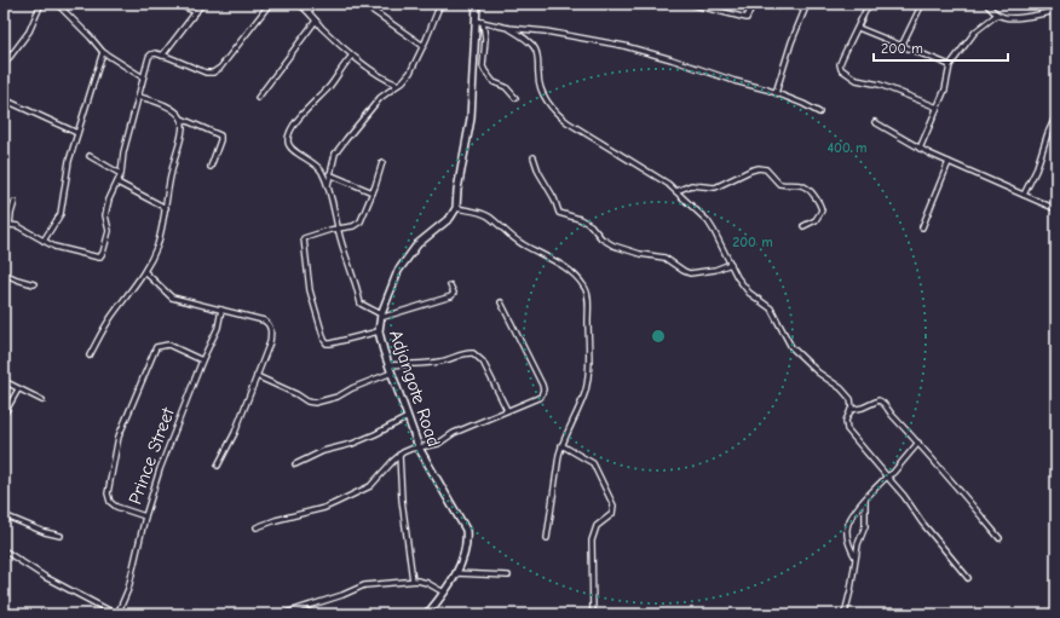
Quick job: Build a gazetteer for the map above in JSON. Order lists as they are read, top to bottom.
{
  "streets": {
    "street": ["Adjangote Road", "Prince Street"]
  },
  "scale_bar": "200 m",
  "rings": ["400 m", "200 m"]
}
